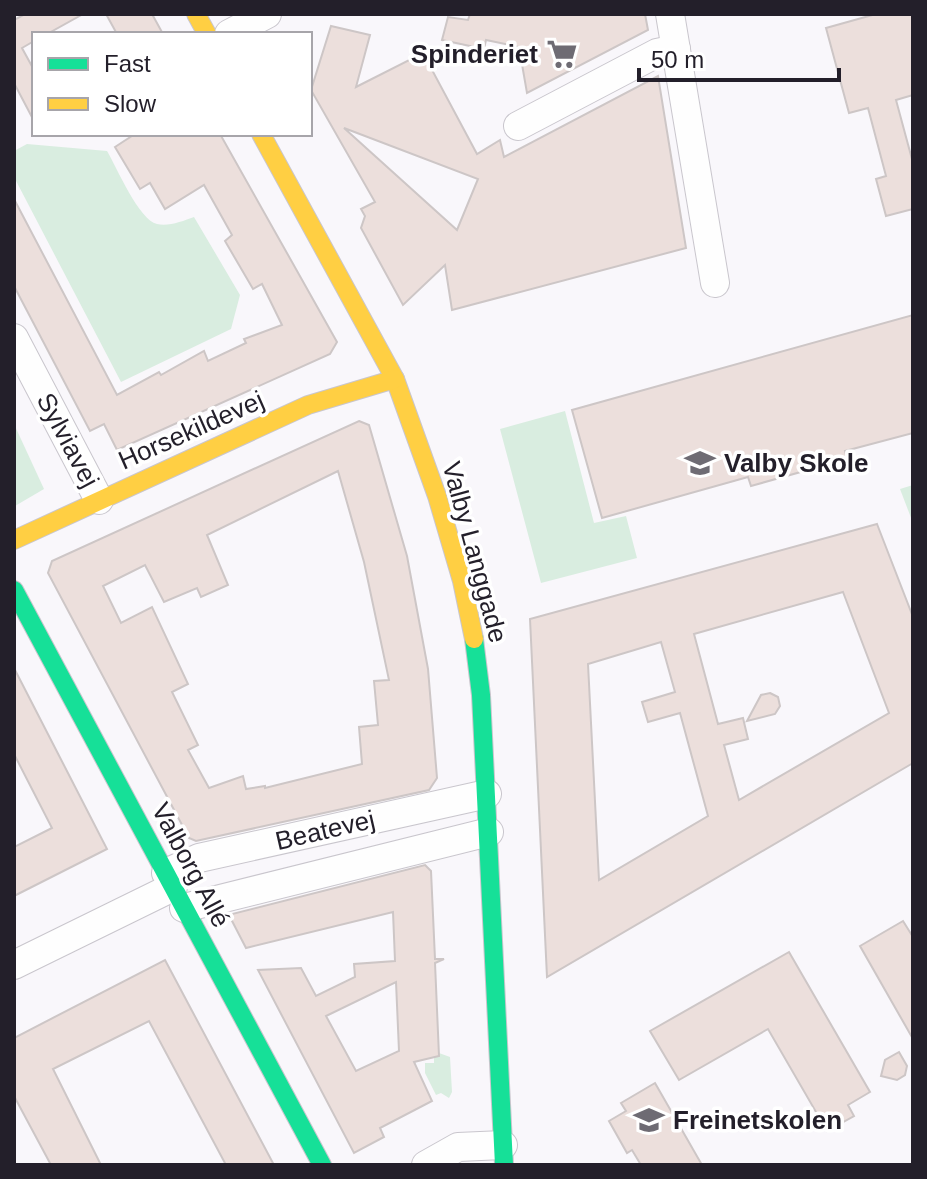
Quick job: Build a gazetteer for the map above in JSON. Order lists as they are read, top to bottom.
{
  "streets": {
    "street": [
      "Horsekildevej",
      "Sylviavej",
      "Valby Langgade",
      "Beatevej",
      "Valborg Allé"
    ]
  },
  "crossings": [
    ["Horsekildevej", "Sylviavej"],
    ["Horsekildevej", "Valby Langgade"],
    ["Valby Langgade", "Beatevej"],
    ["Beatevej", "Valborg Allé"]
  ],
  "places": {
    "supermarket": ["Spinderiet"],
    "school or university": ["Valby Skole", "Freinetskolen"]
  },
  "legend": ["Fast", "Slow"],
  "scale_bar": "50 m"
}
